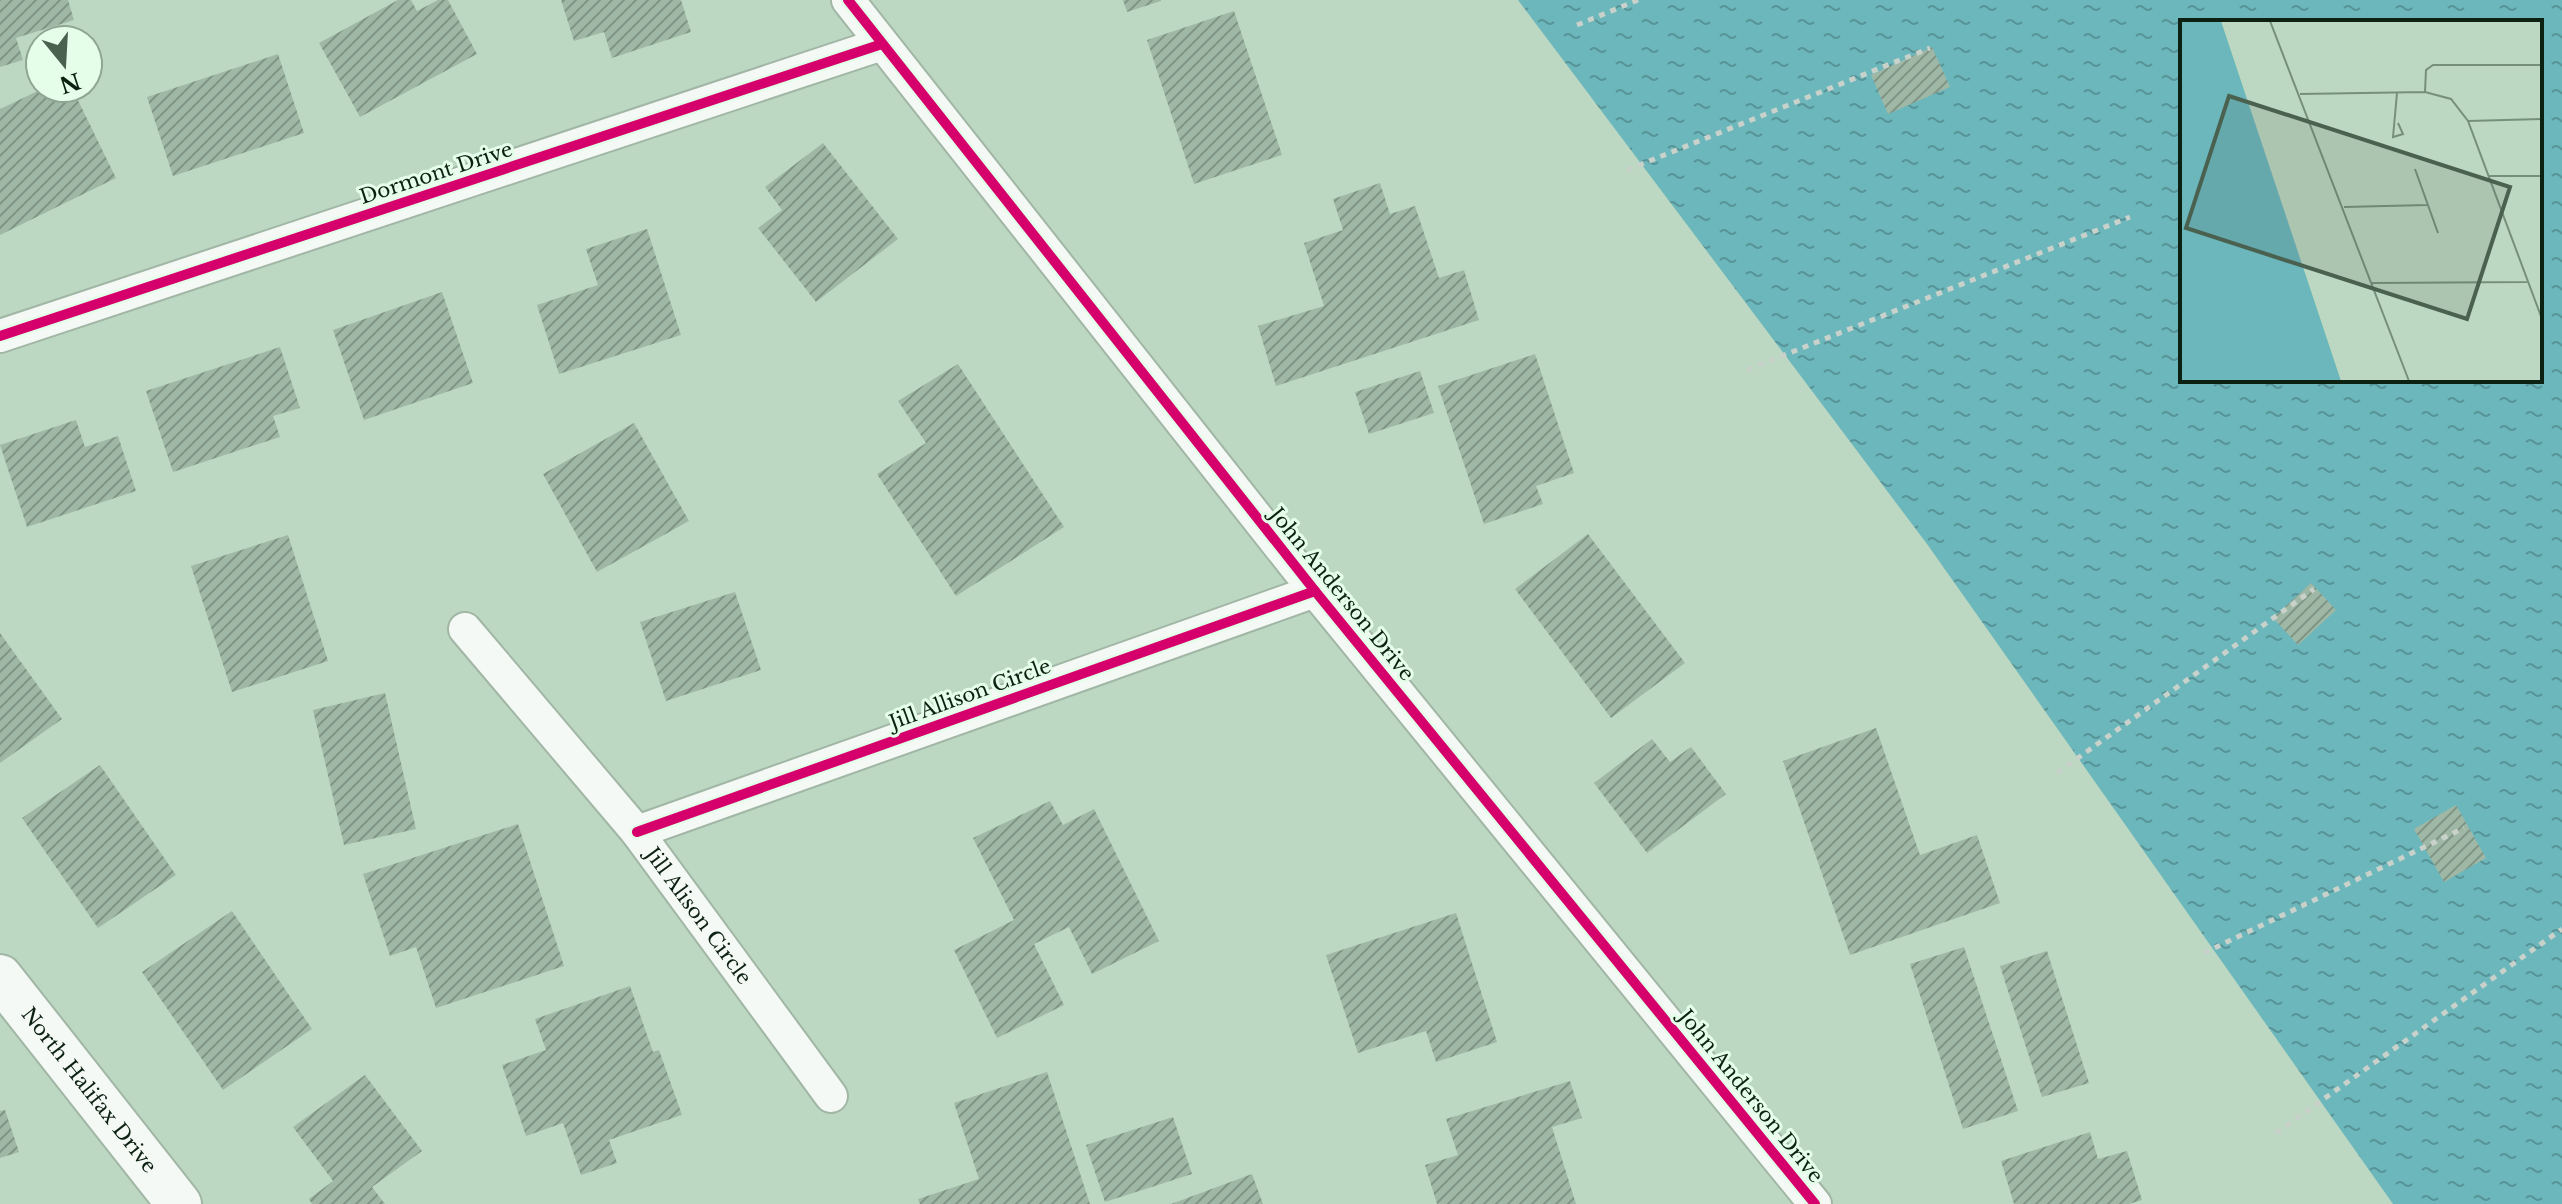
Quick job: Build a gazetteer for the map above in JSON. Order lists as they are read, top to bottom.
{
  "streets": {
    "street": [
      "Dormont Drive",
      "John Anderson Drive",
      "Jill Allison Circle",
      "Jill Alison Circle",
      "North Halifax Drive"
    ]
  },
  "crossings": [
    ["Dormont Drive", "John Anderson Drive"],
    ["John Anderson Drive", "Jill Allison Circle"],
    ["Jill Allison Circle", "Jill Alison Circle"]
  ],
  "north": "bottom"
}
